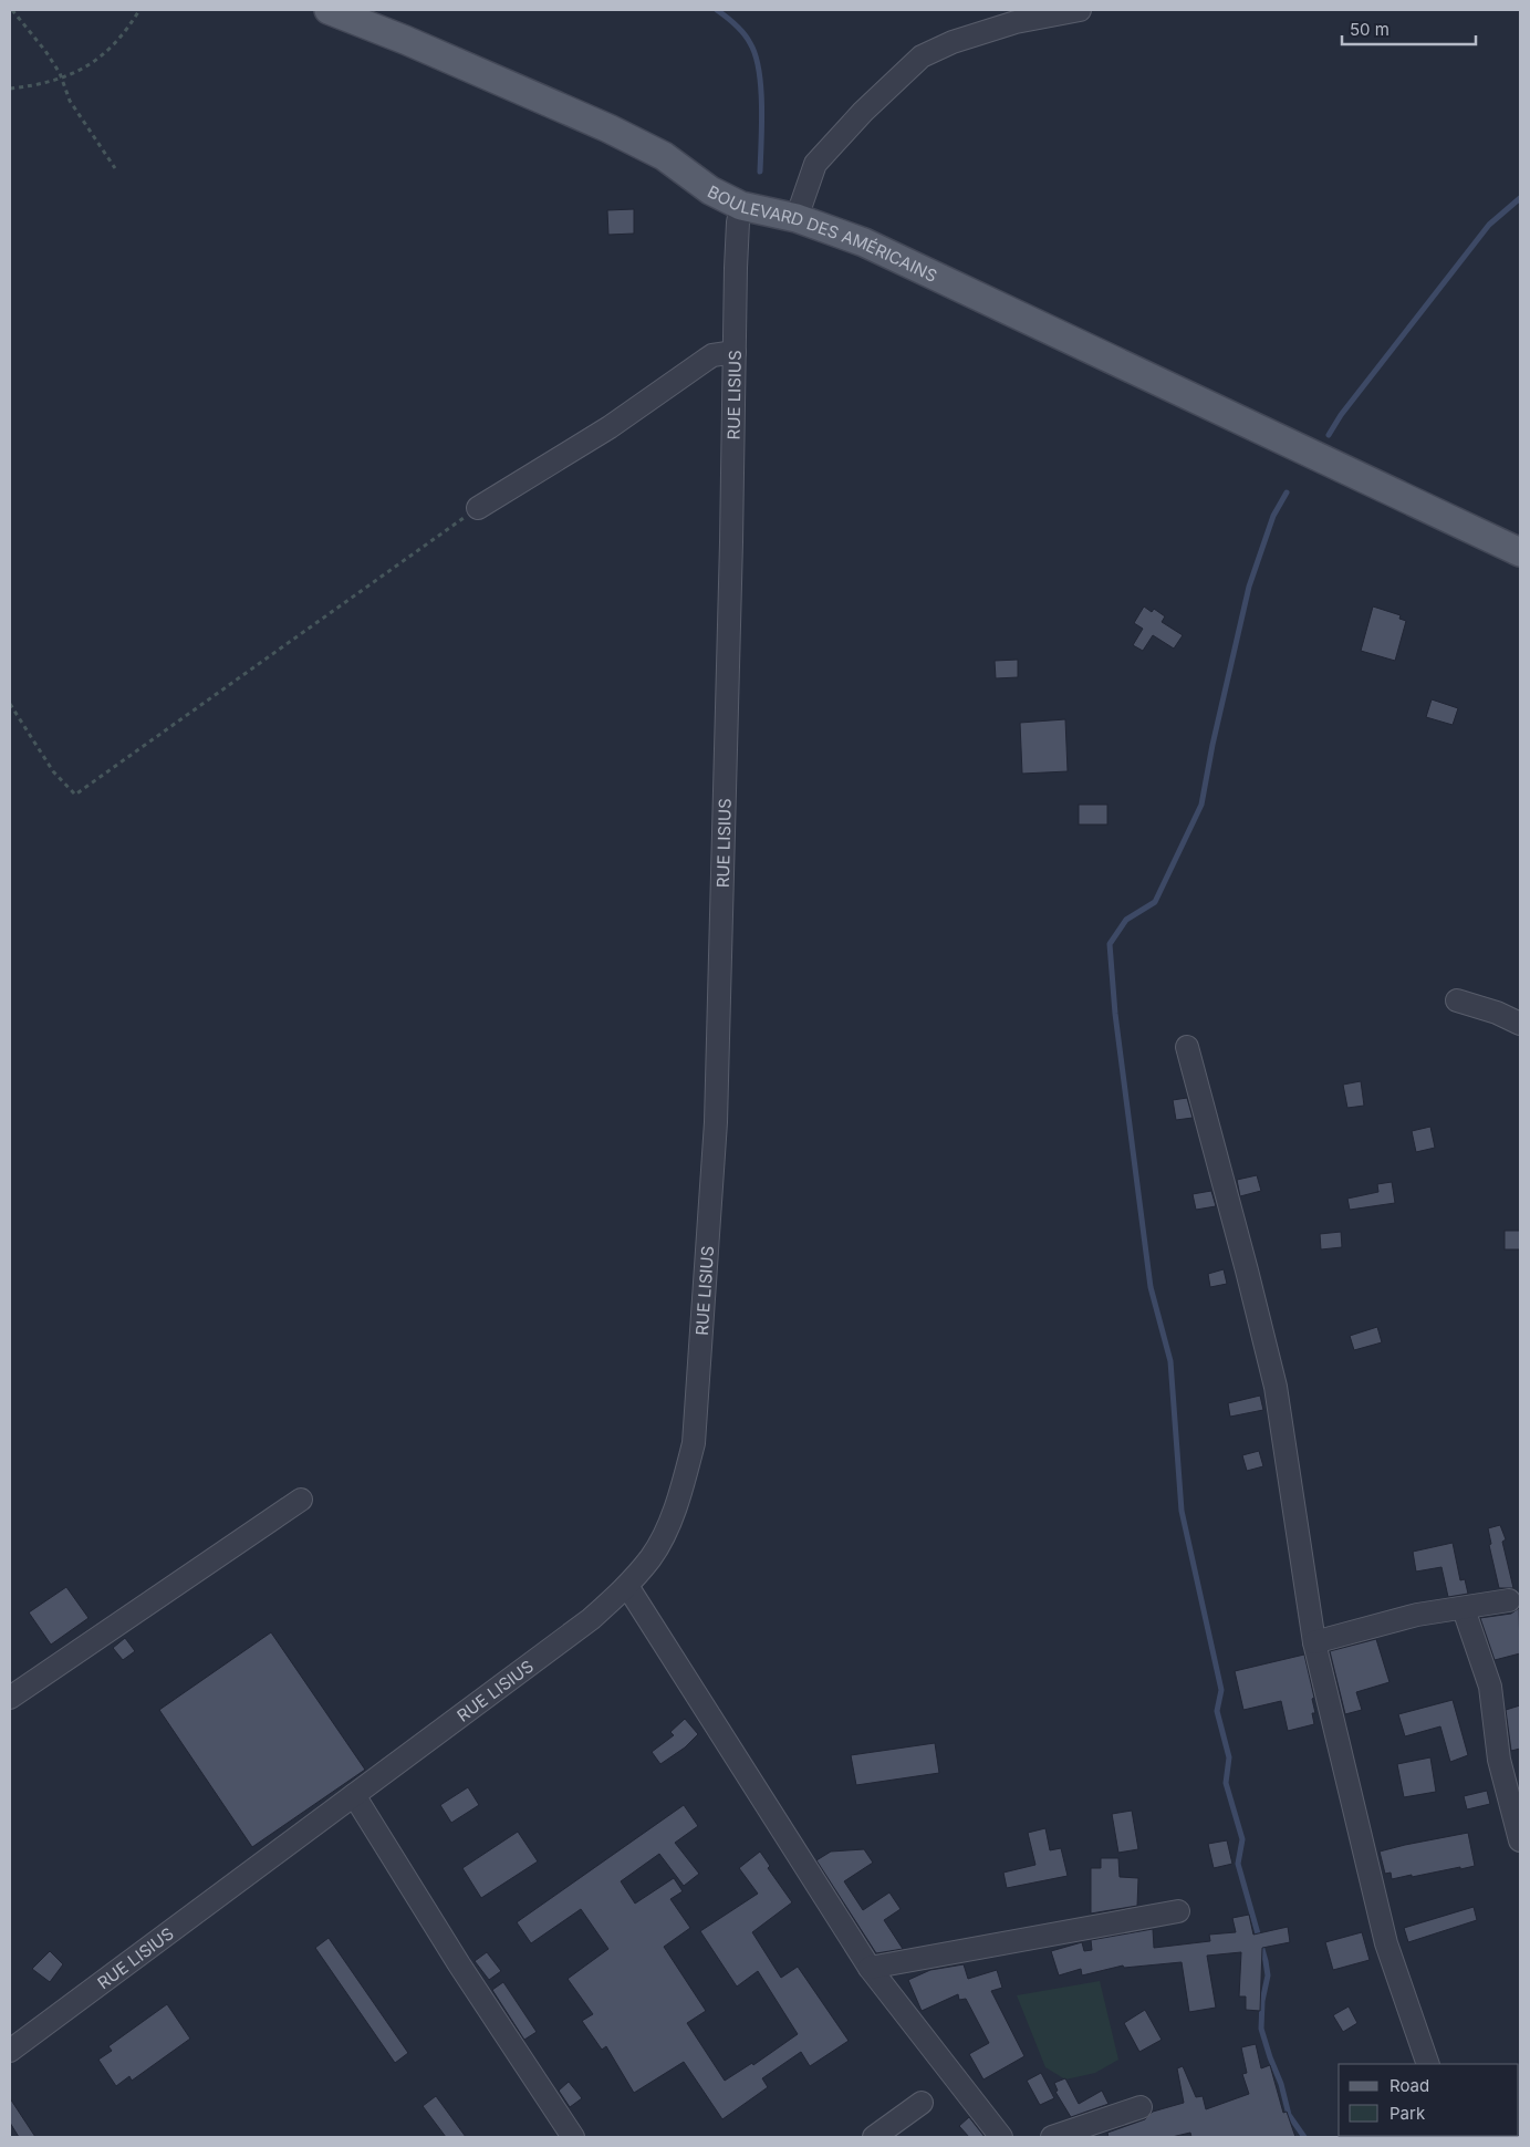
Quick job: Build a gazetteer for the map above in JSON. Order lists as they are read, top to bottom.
{
  "streets": {
    "main road": ["BOULEVARD DES AMÉRICAINS"],
    "street": ["RUE LISIUS"]
  },
  "crossings": [
    ["BOULEVARD DES AMÉRICAINS", "RUE LISIUS"]
  ],
  "legend": ["Road", "Park"],
  "scale_bar": "50 m"
}
